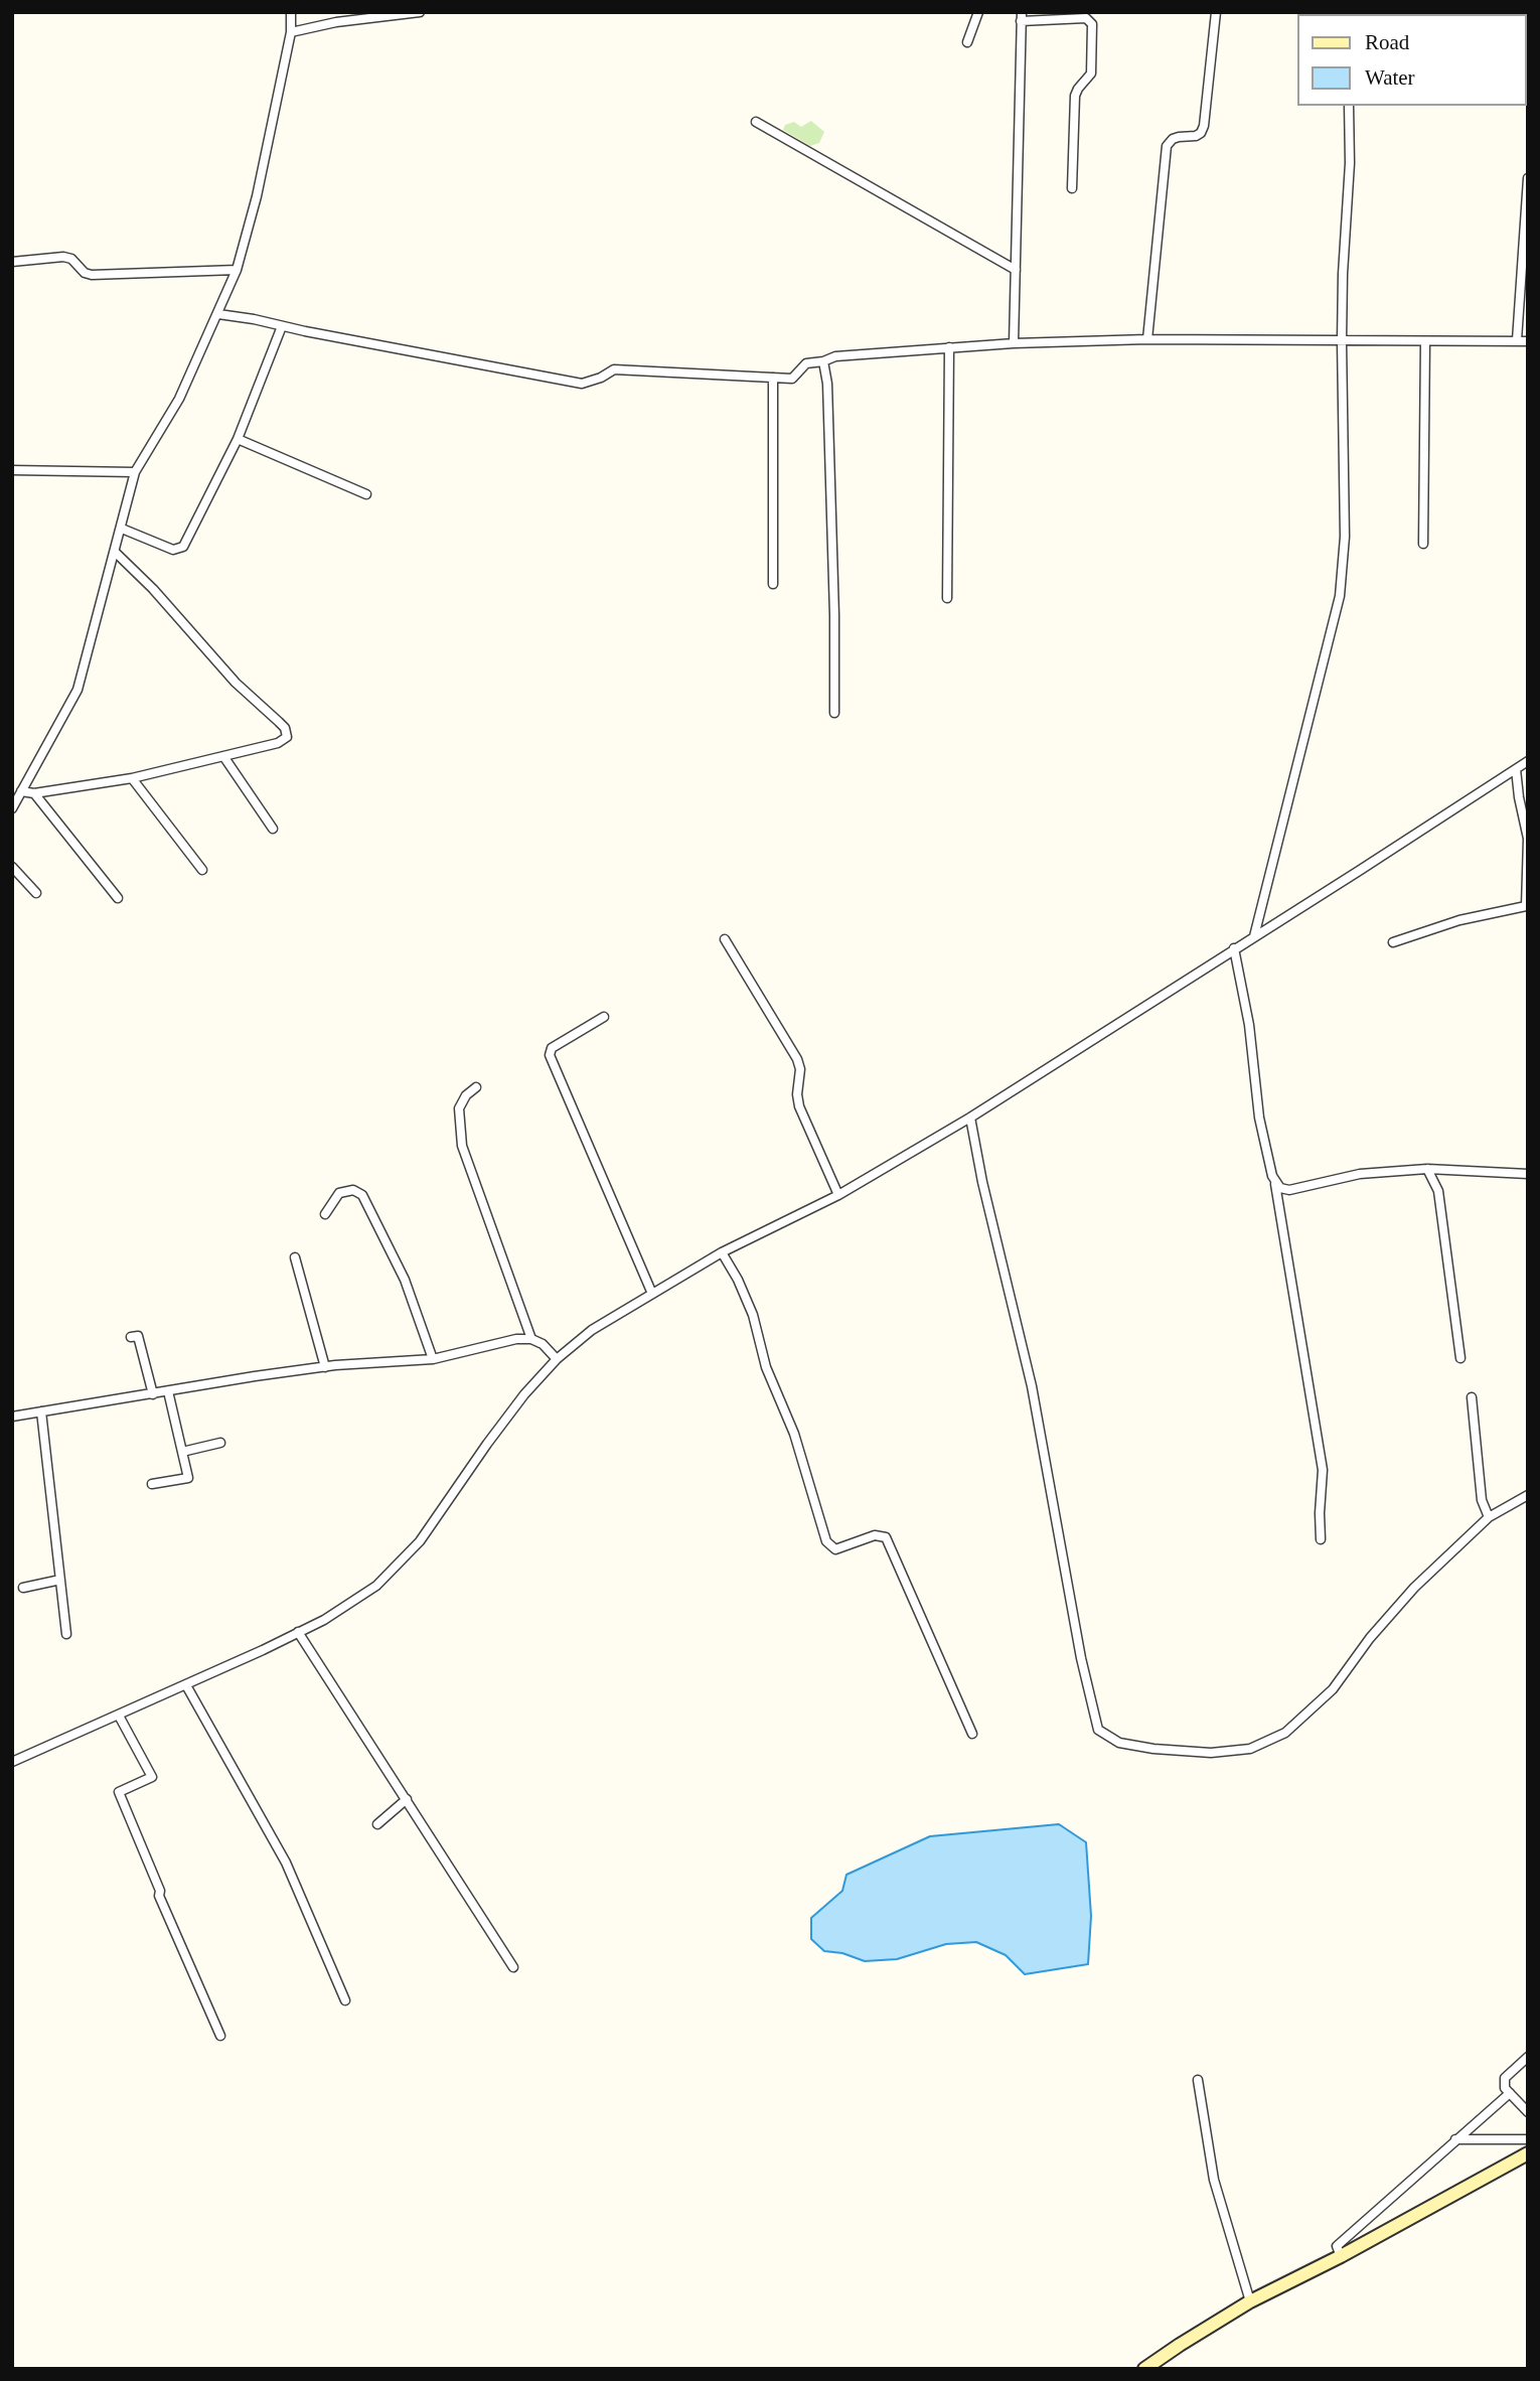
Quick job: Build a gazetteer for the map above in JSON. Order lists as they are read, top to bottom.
{
  "legend": ["Road", "Water"]
}
